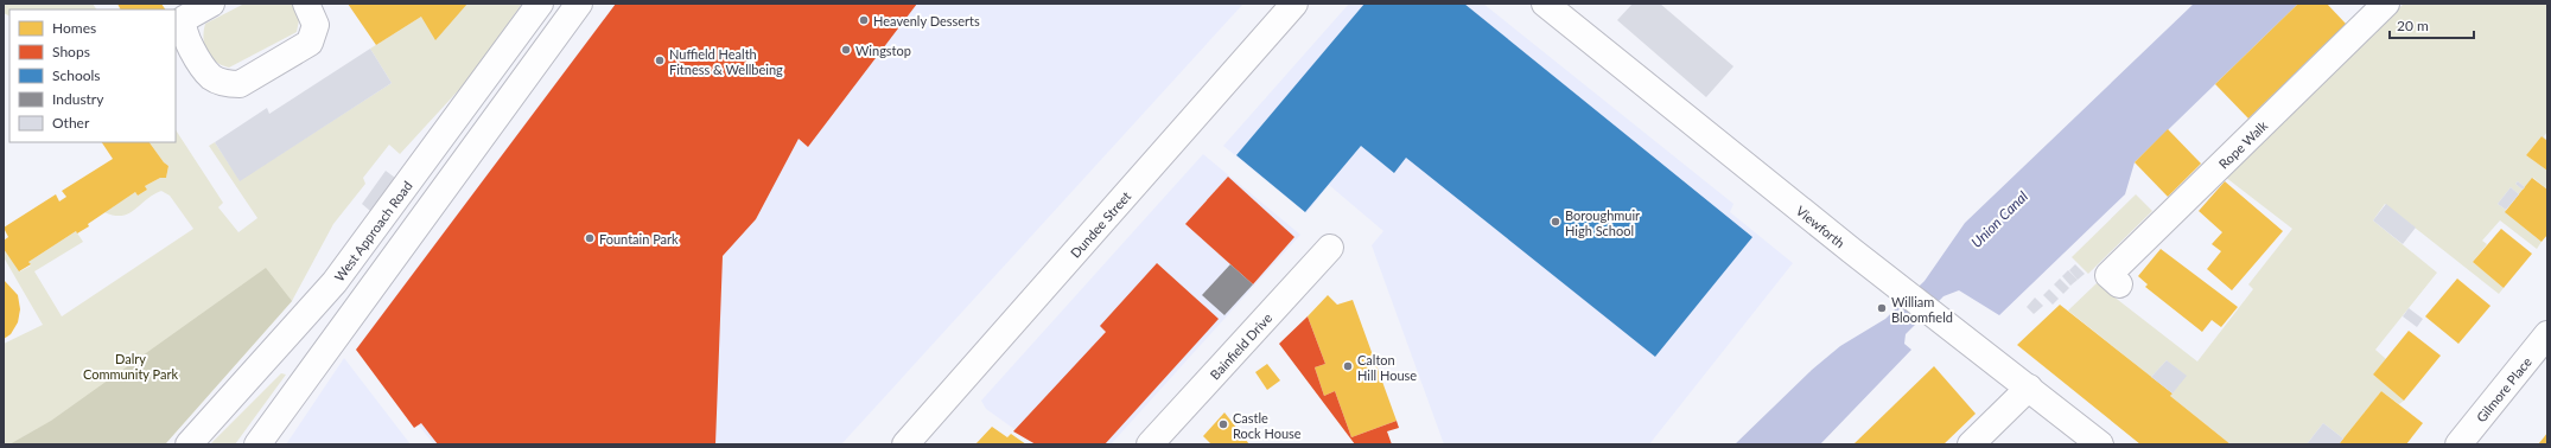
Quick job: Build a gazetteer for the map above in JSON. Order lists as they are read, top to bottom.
{
  "streets": {
    "street": [
      "Rope Walk",
      "Dundee Street",
      "Viewforth",
      "West Approach Road",
      "Bainfield Drive",
      "Gilmore Place"
    ]
  },
  "water": ["Union Canal"],
  "parks": ["Dalry Community Park"],
  "places": [
    "Heavenly Desserts",
    "Wingstop",
    "Nuffield Health Fitness & Wellbeing",
    "Boroughmuir High School",
    "Fountain Park",
    "William Bloomfield",
    "Calton Hill House",
    "Castle Rock House"
  ],
  "legend": [
    "Homes",
    "Shops",
    "Schools",
    "Industry",
    "Other"
  ],
  "scale_bar": "20 m"
}
